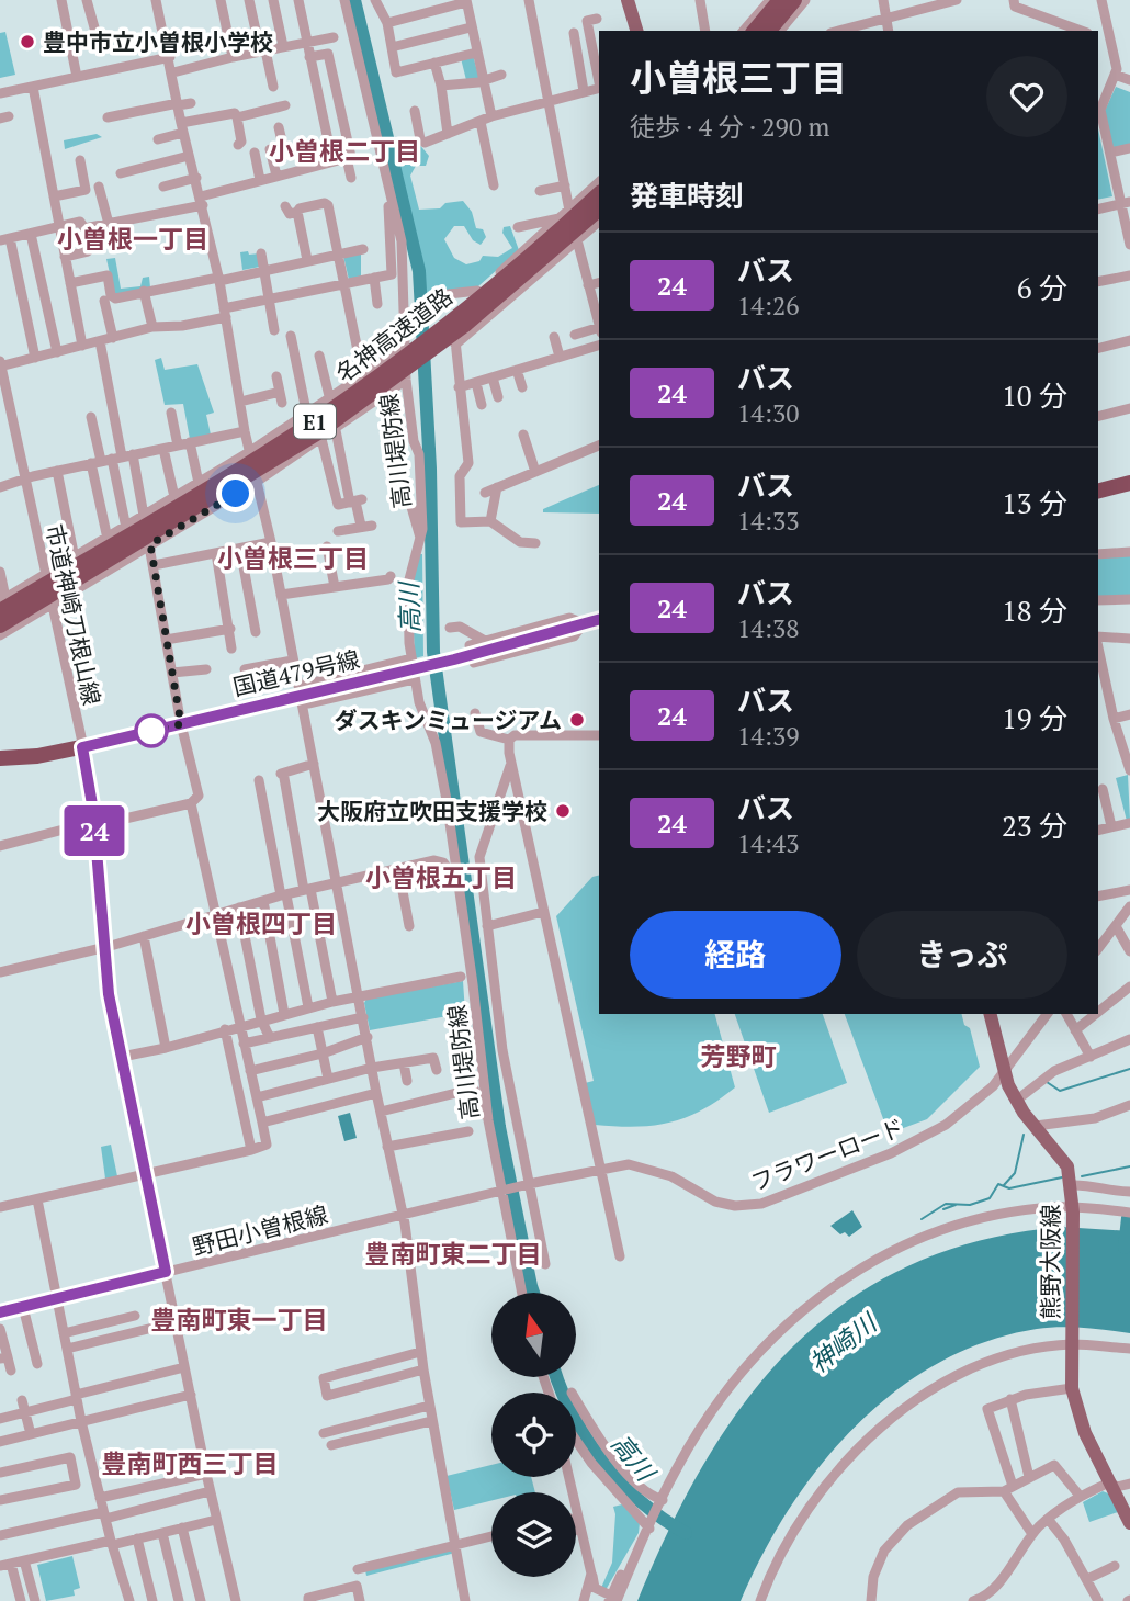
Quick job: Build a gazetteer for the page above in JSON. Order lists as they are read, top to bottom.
{
  "streets": {
    "highway": ["名神高速道路", "E1", "国道479号線"],
    "main road": ["熊野大阪線"],
    "street": [
      "高川堤防線",
      "市道神崎刀根山線",
      "フラワーロード",
      "野田小曽根線"
    ]
  },
  "crossings": [
    ["高川堤防線", "野田小曽根線"],
    ["市道神崎刀根山線", "国道479号線"],
    ["市道神崎刀根山線", "野田小曽根線"],
    ["フラワーロード", "野田小曽根線"],
    ["フラワーロード", "熊野大阪線"]
  ],
  "districts": [
    "小曽根二丁目",
    "小曽根一丁目",
    "小曽根三丁目",
    "小曽根五丁目",
    "小曽根四丁目",
    "芳野町",
    "豊南町東二丁目",
    "豊南町東一丁目",
    "豊南町西三丁目"
  ],
  "water": ["高川", "神崎川"],
  "places": ["豊中市立小曽根小学校", "ダスキンミュージアム", "大阪府立吹田支援学校"],
  "lines": ["bus line 24"],
  "north": "top",
  "page": {
    "on_map": "24",
    "heading": [
      ["小曽根三丁目", "徒歩 · 4 分 · 290 m"],
      "発車時刻"
    ],
    "list": [
      {
        "mark": "24",
        "name": "バス",
        "note": "14:26",
        "value": "6 分"
      },
      {
        "mark": "24",
        "name": "バス",
        "note": "14:30",
        "value": "10 分"
      },
      {
        "mark": "24",
        "name": "バス",
        "note": "14:33",
        "value": "13 分"
      },
      {
        "mark": "24",
        "name": "バス",
        "note": "14:38",
        "value": "18 分"
      },
      {
        "mark": "24",
        "name": "バス",
        "note": "14:39",
        "value": "19 分"
      },
      {
        "mark": "24",
        "name": "バス",
        "note": "14:43",
        "value": "23 分"
      }
    ],
    "buttons": ["経路", "きっぷ"]
  }
}
